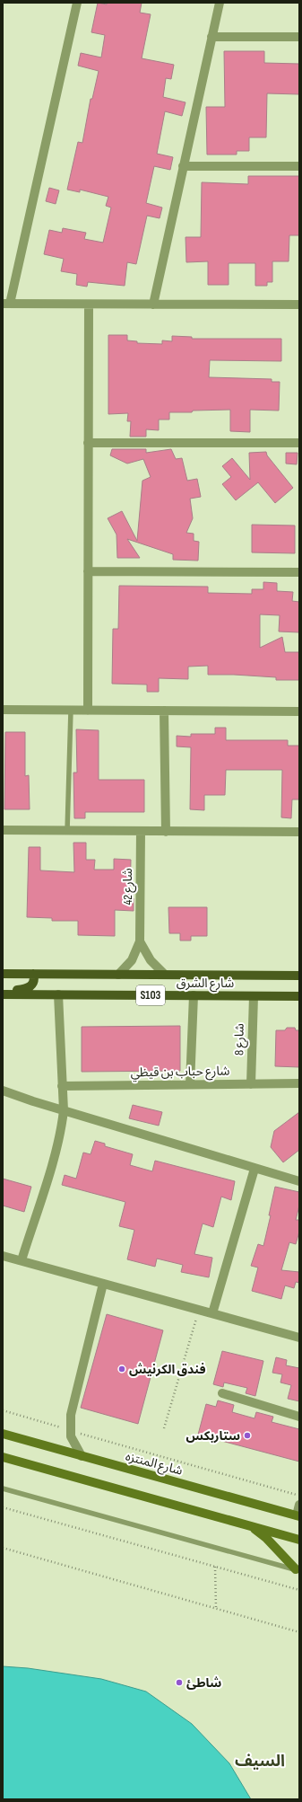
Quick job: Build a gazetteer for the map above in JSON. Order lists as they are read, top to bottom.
{
  "streets": {
    "main road": ["شارع الشرق", "S103", "شارع المنتزه"],
    "street": ["شارع 42", "شارع 8", "شارع حباب بن قيظي"]
  },
  "crossings": [
    ["شارع 42", "شارع الشرق"],
    ["شارع الشرق", "شارع 8"],
    ["شارع 8", "شارع حباب بن قيظي"]
  ],
  "districts": ["السيف"],
  "places": ["فندق الكرنيش", "ستاربكس", "شاطئ"]
}
